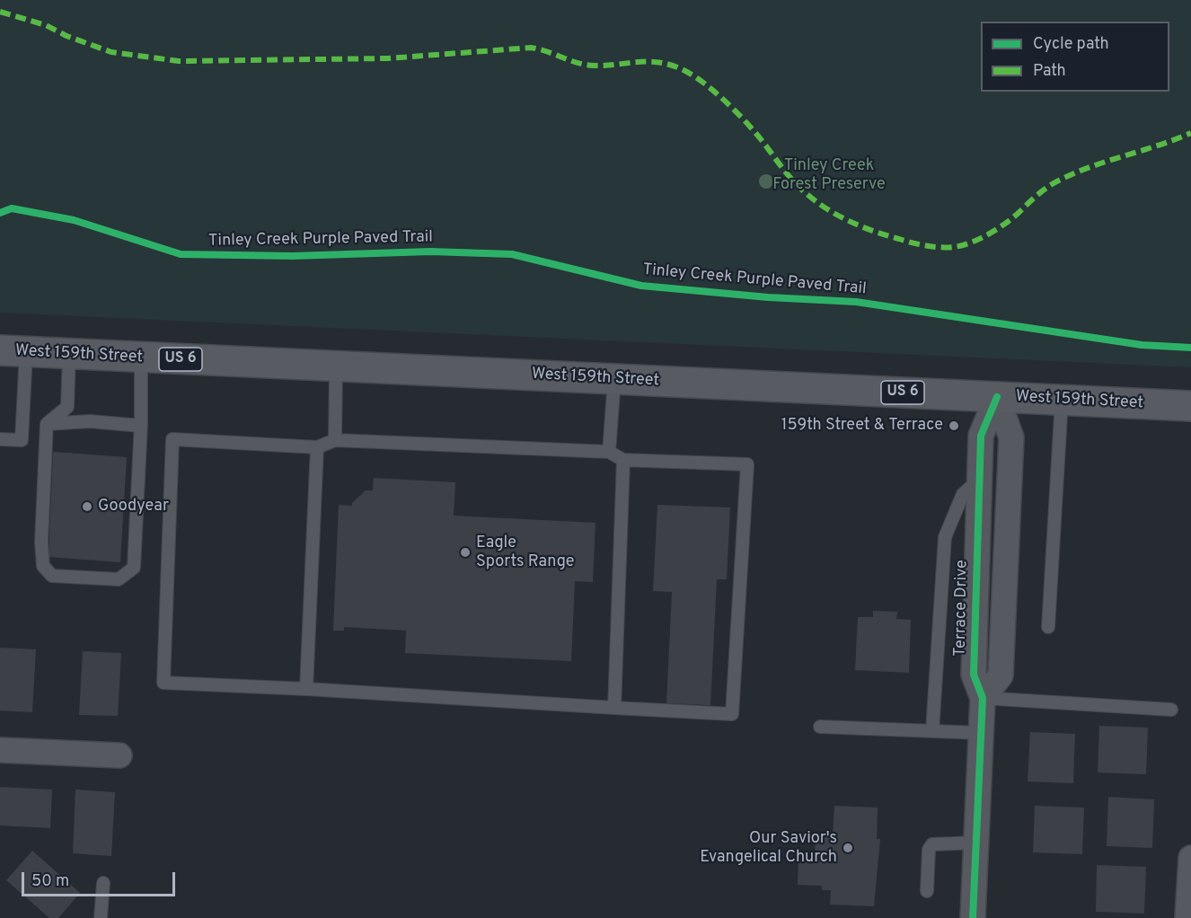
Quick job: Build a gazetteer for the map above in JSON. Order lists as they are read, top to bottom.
{
  "streets": {
    "main road": ["West 159th Street", "US 6"],
    "street": ["Terrace Drive"],
    "cycle path": ["Tinley Creek Purple Paved Trail"]
  },
  "crossings": [
    ["West 159th Street", "Terrace Drive"]
  ],
  "parks": ["Tinley Creek Forest Preserve"],
  "places": [
    "159th Street & Terrace",
    "Goodyear",
    "Eagle Sports Range",
    "Our Savior's Evangelical Church"
  ],
  "legend": ["Cycle path", "Path"],
  "scale_bar": "50 m"
}
